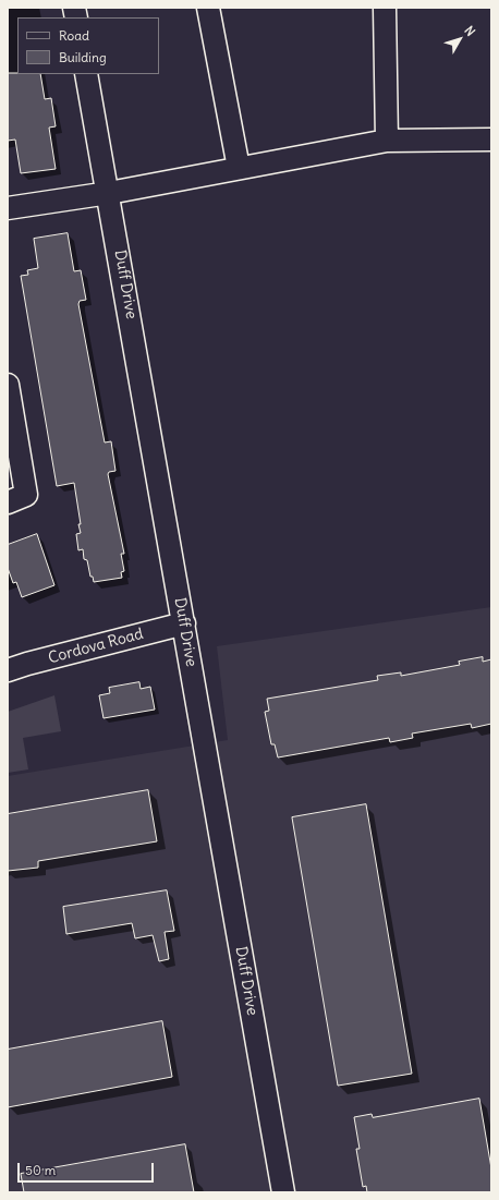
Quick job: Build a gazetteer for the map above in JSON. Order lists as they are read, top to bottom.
{
  "streets": {
    "street": ["Duff Drive", "Cordova Road"]
  },
  "crossings": [
    ["Duff Drive", "Cordova Road"]
  ],
  "legend": ["Road", "Building"],
  "scale_bar": "50 m",
  "north": "top right"
}
